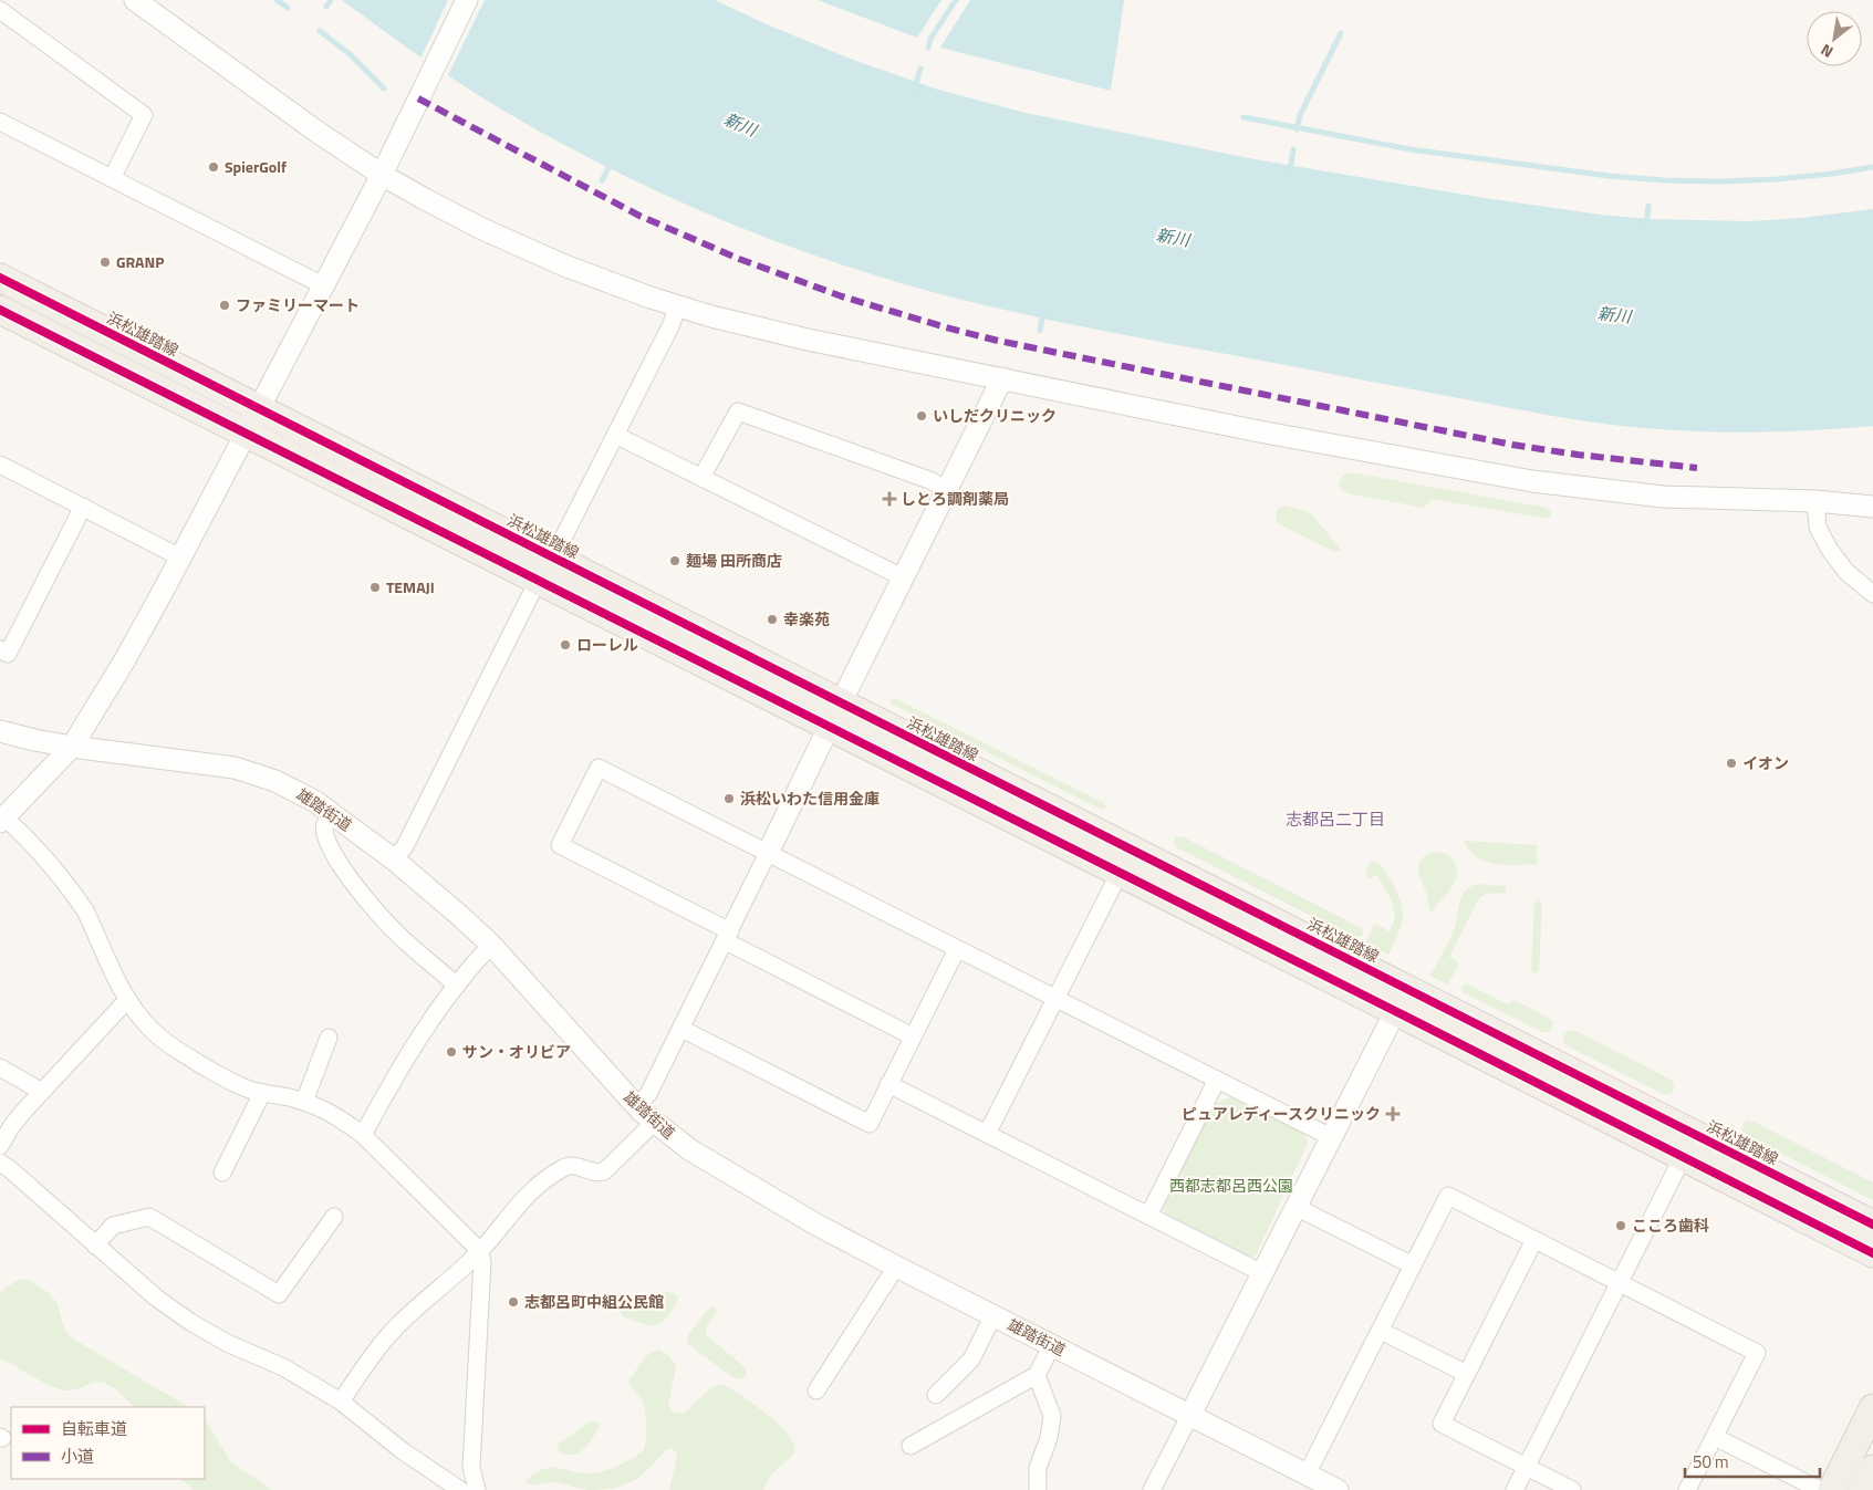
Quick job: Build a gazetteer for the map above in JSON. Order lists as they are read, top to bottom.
{
  "streets": {
    "main road": ["浜松雄踏線"],
    "street": ["雄踏街道"]
  },
  "districts": ["志都呂二丁目"],
  "water": ["新川"],
  "parks": ["西都志都呂西公園"],
  "places": {
    "other": [
      "SpierGolf",
      "GRANP",
      "ファミリーマート",
      "いしだクリニック",
      "麺場 田所商店",
      "TEMAJI",
      "幸楽苑",
      "ローレル",
      "イオン",
      "浜松いわた信用金庫",
      "サン・オリビア",
      "こころ歯科",
      "志都呂町中組公民館"
    ],
    "health": ["しとろ調剤薬局", "ピュアレディースクリニック"]
  },
  "legend": ["自転車道", "小道"],
  "scale_bar": "50 m",
  "north": "bottom left"
}
